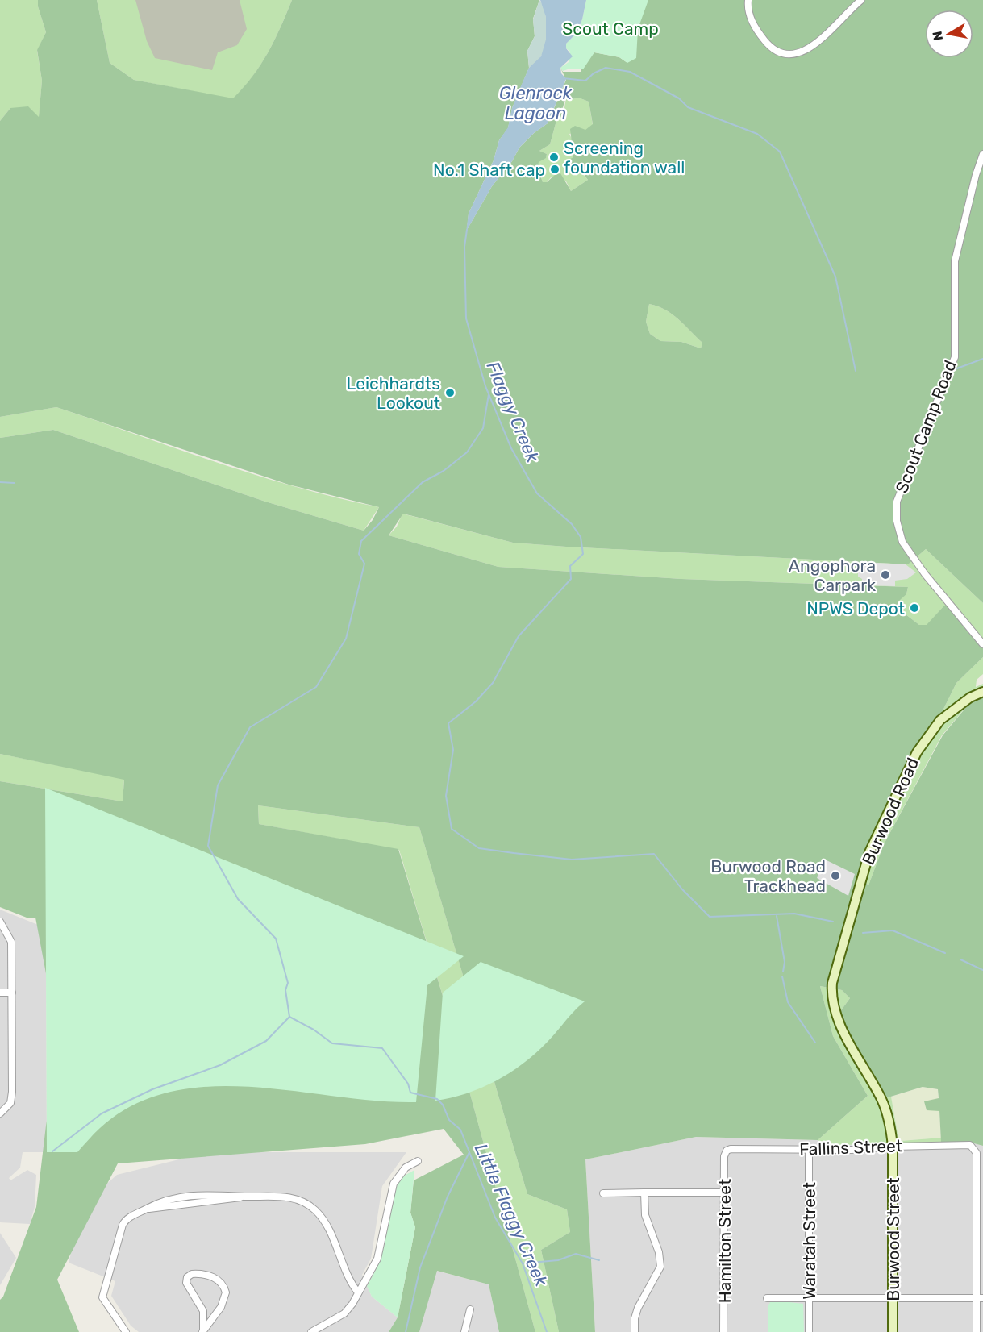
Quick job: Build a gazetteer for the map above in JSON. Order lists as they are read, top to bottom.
{
  "streets": {
    "main road": ["Burwood Road", "Burwood Street"],
    "street": [
      "Scout Camp Road",
      "Fallins Street",
      "Hamilton Street",
      "Waratah Street"
    ]
  },
  "crossings": [
    ["Burwood Road", "Fallins Street"],
    ["Burwood Road", "Burwood Street"],
    ["Fallins Street", "Burwood Street"],
    ["Fallins Street", "Hamilton Street"],
    ["Fallins Street", "Waratah Street"]
  ],
  "water": ["Glenrock Lagoon", "Flaggy Creek", "Little Flaggy Creek"],
  "parks": ["Scout Camp"],
  "places": [
    "Screening foundation wall",
    "No.1 Shaft cap",
    "Leichhardts Lookout",
    "Angophora Carpark",
    "NPWS Depot",
    "Burwood Road Trackhead"
  ],
  "north": "left"
}
